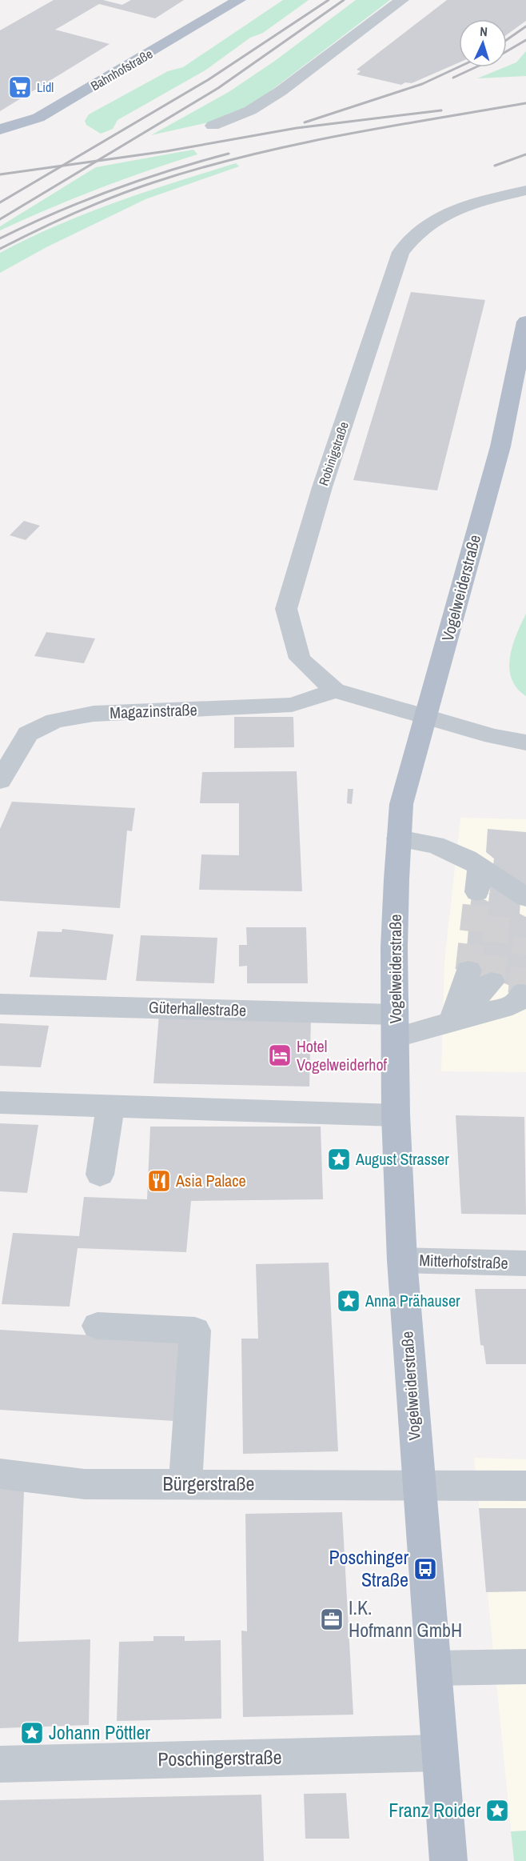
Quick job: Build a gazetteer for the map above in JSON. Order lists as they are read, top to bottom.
{
  "streets": {
    "main road": ["Bahnhofstraße", "Vogelweiderstraße"],
    "street": [
      "Robinigstraße",
      "Magazinstraße",
      "Güterhallestraße",
      "Mitterhofstraße",
      "Bürgerstraße",
      "Poschingerstraße"
    ]
  },
  "crossings": [
    ["Robinigstraße", "Vogelweiderstraße"],
    ["Robinigstraße", "Magazinstraße"],
    ["Vogelweiderstraße", "Güterhallestraße"],
    ["Vogelweiderstraße", "Mitterhofstraße"],
    ["Vogelweiderstraße", "Bürgerstraße"],
    ["Vogelweiderstraße", "Poschingerstraße"]
  ],
  "places": {
    "supermarket": ["Lidl"],
    "hotel": ["Hotel Vogelweiderhof"],
    "place": [
      "August Strasser",
      "Anna Prähauser",
      "Johann Pöttler",
      "Franz Roider"
    ],
    "restaurant": ["Asia Palace"],
    "bus stop": ["Poschinger Straße"],
    "office": ["I.K. Hofmann GmbH"]
  },
  "north": "top"
}
